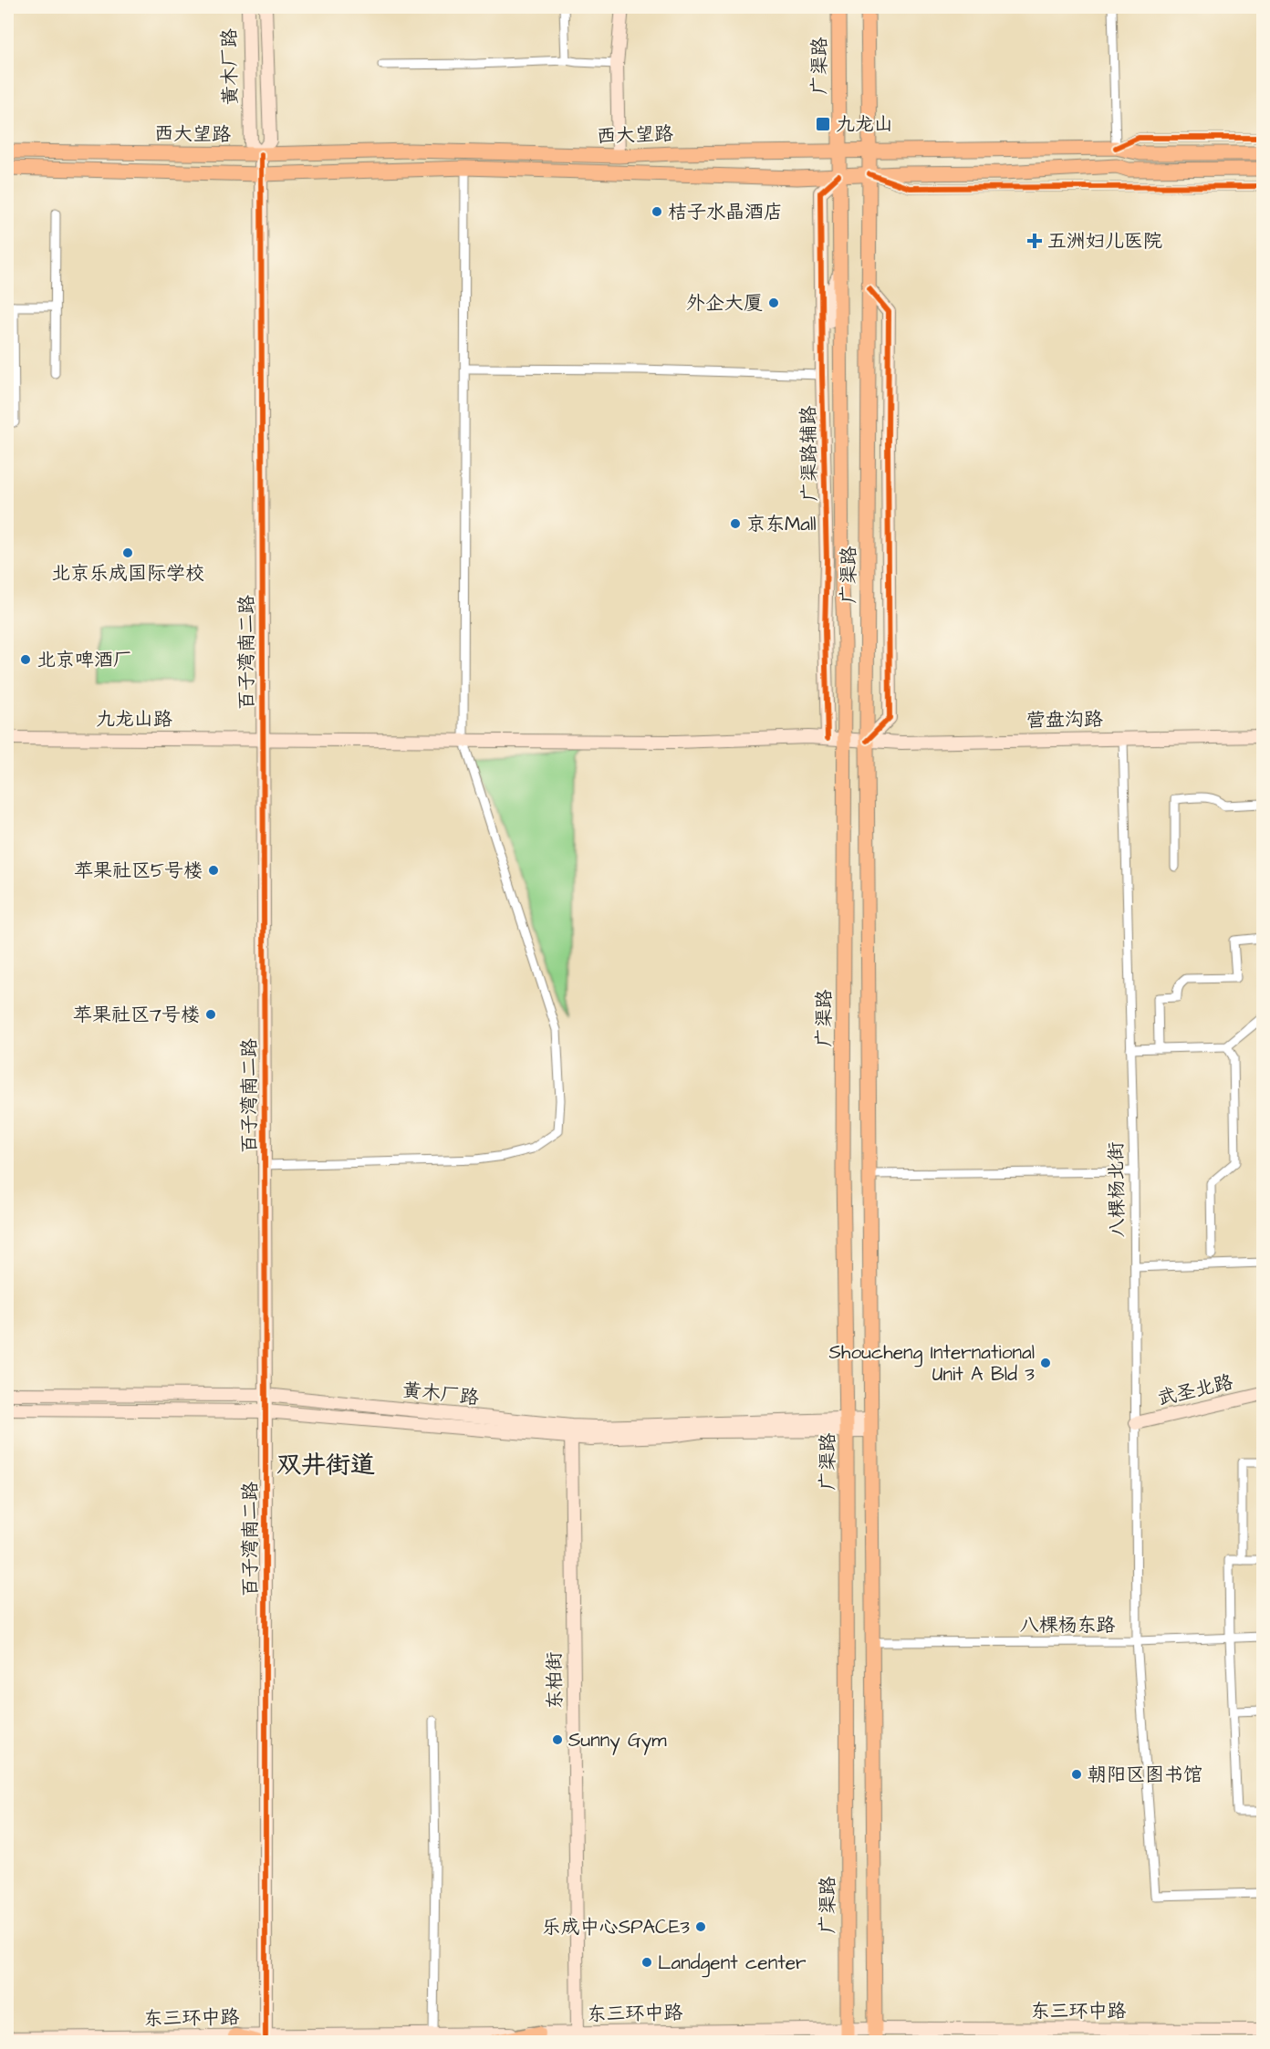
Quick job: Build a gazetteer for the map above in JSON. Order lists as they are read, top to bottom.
{
  "streets": {
    "main road": ["广渠路", "西大望路"],
    "street": [
      "黄木厂路",
      "广渠路辅路",
      "百子湾南二路",
      "九龙山路",
      "营盘沟路",
      "八棵杨北街",
      "武圣北路",
      "八棵杨东路",
      "东柏街",
      "东三环中路"
    ]
  },
  "crossings": [
    ["广渠路", "黄木厂路"],
    ["广渠路", "西大望路"],
    ["广渠路", "广渠路辅路"],
    ["广渠路", "营盘沟路"],
    ["广渠路", "八棵杨东路"],
    ["广渠路", "东三环中路"],
    ["黄木厂路", "西大望路"],
    ["黄木厂路", "百子湾南二路"],
    ["黄木厂路", "东柏街"],
    ["西大望路", "广渠路辅路"],
    ["西大望路", "百子湾南二路"],
    ["广渠路辅路", "营盘沟路"],
    ["百子湾南二路", "九龙山路"],
    ["百子湾南二路", "东三环中路"],
    ["九龙山路", "营盘沟路"],
    ["营盘沟路", "八棵杨北街"],
    ["八棵杨北街", "武圣北路"],
    ["八棵杨北街", "八棵杨东路"],
    ["东柏街", "东三环中路"]
  ],
  "districts": ["双井街道"],
  "places": {
    "transit": ["九龙山"],
    "other": [
      "桔子水晶酒店",
      "外企大厦",
      "京东Mall",
      "北京乐成国际学校",
      "北京啤酒厂",
      "苹果社区5号楼",
      "苹果社区7号楼",
      "Shoucheng International Unit A Bld 3",
      "Sunny Gym",
      "朝阳区图书馆",
      "乐成中心SPACE3",
      "Landgent center"
    ],
    "health": ["五洲妇儿医院"]
  }
}
